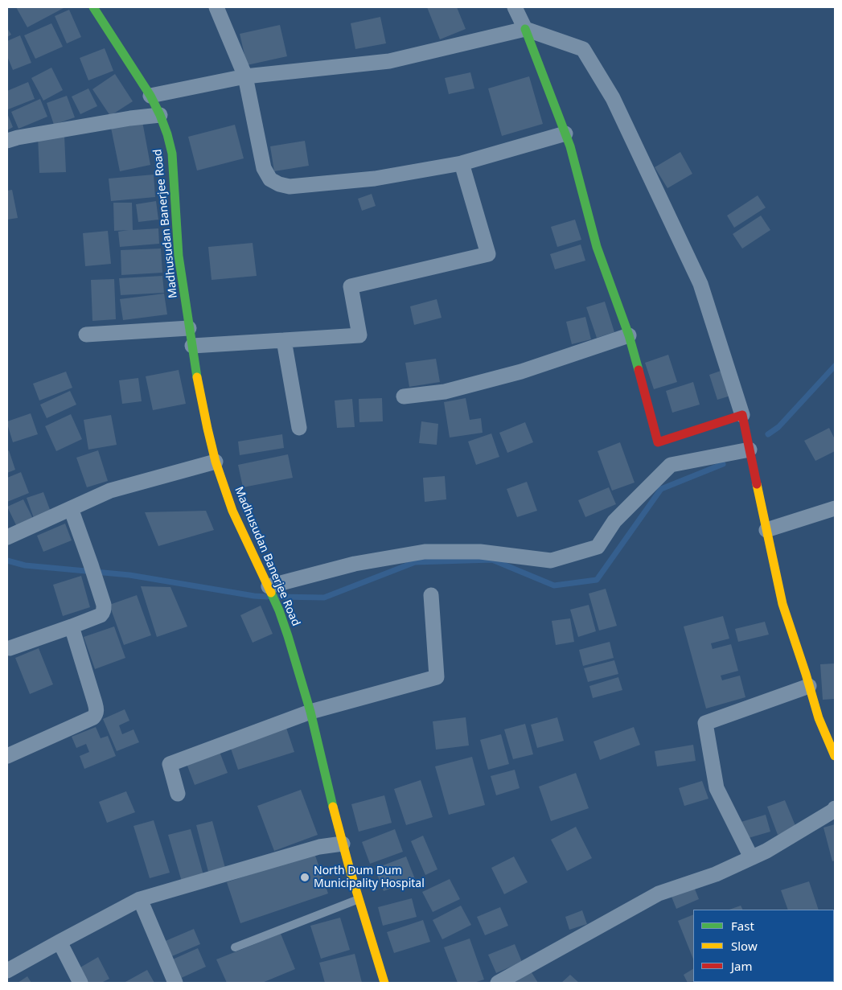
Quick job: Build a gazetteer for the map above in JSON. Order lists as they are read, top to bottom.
{
  "streets": {
    "main road": ["Madhusudan Banerjee Road"]
  },
  "places": ["North Dum Dum Municipality Hospital"],
  "legend": ["Fast", "Slow", "Jam"]
}
